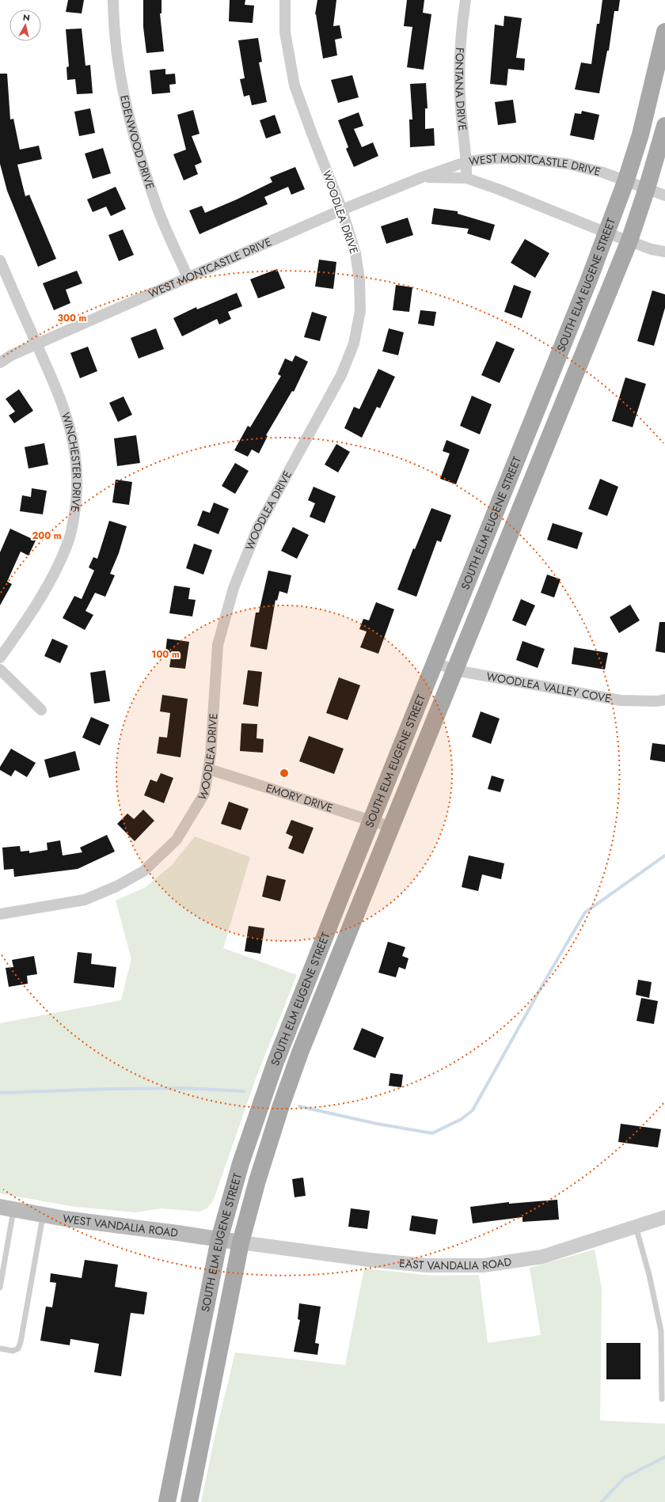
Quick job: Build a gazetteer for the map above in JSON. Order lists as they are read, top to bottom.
{
  "streets": {
    "main road": ["SOUTH ELM EUGENE STREET", "WEST VANDALIA ROAD"],
    "street": [
      "FONTANA DRIVE",
      "EDENWOOD DRIVE",
      "WEST MONTCASTLE DRIVE",
      "WOODLEA DRIVE",
      "WINCHESTER DRIVE",
      "WOODLEA VALLEY COVE",
      "EMORY DRIVE",
      "EAST VANDALIA ROAD"
    ]
  },
  "crossings": [
    ["FONTANA DRIVE", "WEST MONTCASTLE DRIVE"],
    ["EDENWOOD DRIVE", "WEST MONTCASTLE DRIVE"],
    ["WEST MONTCASTLE DRIVE", "WOODLEA DRIVE"],
    ["WEST MONTCASTLE DRIVE", "SOUTH ELM EUGENE STREET"],
    ["WEST MONTCASTLE DRIVE", "WINCHESTER DRIVE"],
    ["WOODLEA DRIVE", "EMORY DRIVE"],
    ["SOUTH ELM EUGENE STREET", "WOODLEA VALLEY COVE"],
    ["SOUTH ELM EUGENE STREET", "EMORY DRIVE"],
    ["SOUTH ELM EUGENE STREET", "WEST VANDALIA ROAD"],
    ["SOUTH ELM EUGENE STREET", "EAST VANDALIA ROAD"],
    ["WEST VANDALIA ROAD", "EAST VANDALIA ROAD"]
  ],
  "north": "top",
  "rings": ["300 m", "200 m", "100 m"]
}
